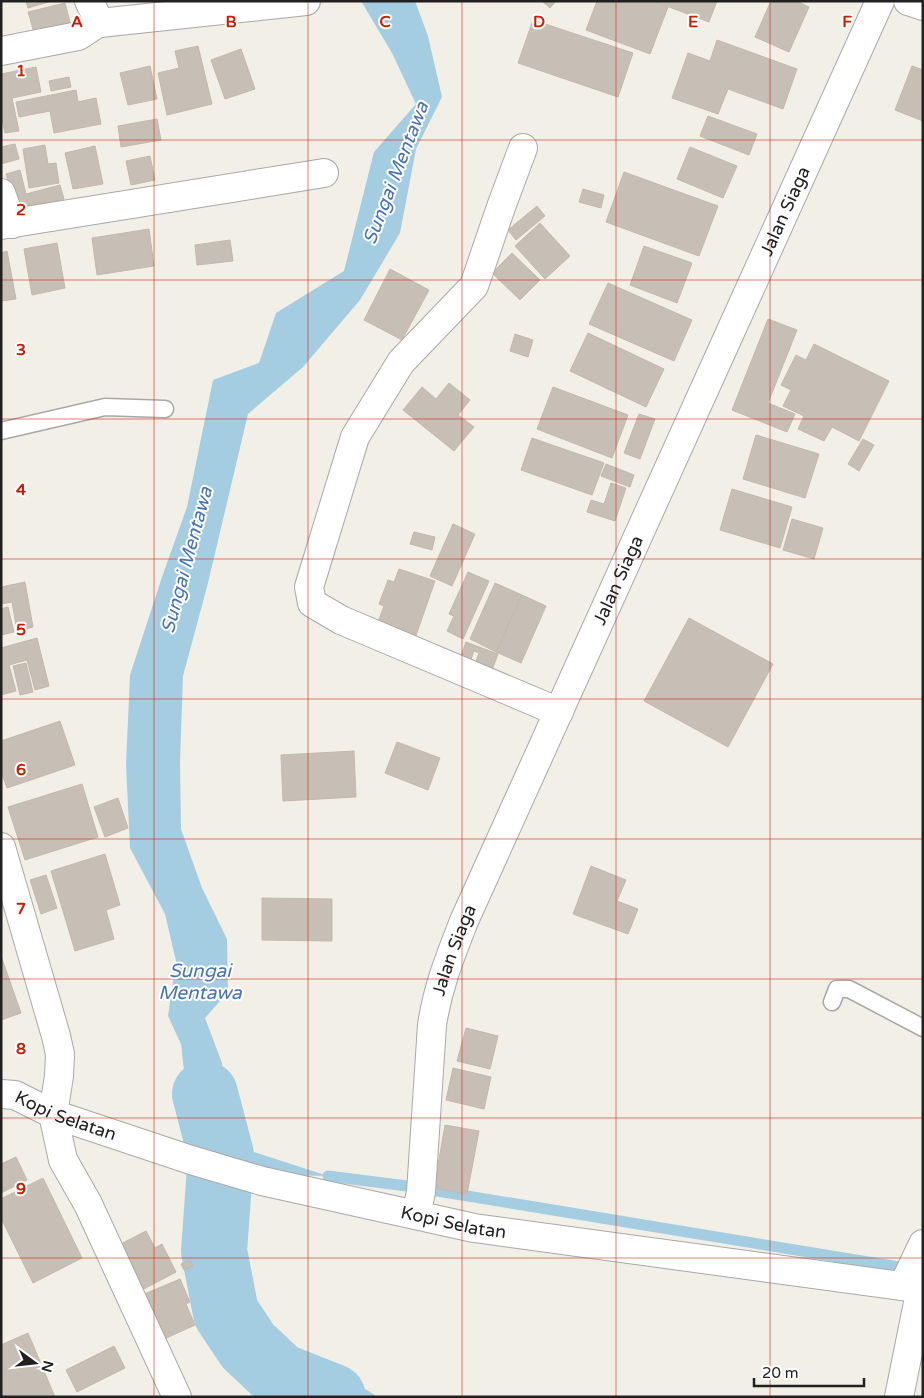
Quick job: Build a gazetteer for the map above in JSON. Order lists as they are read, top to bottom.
{
  "streets": {
    "street": ["Jalan Siaga", "Kopi Selatan"]
  },
  "crossings": [
    ["Jalan Siaga", "Kopi Selatan"]
  ],
  "water": ["Sungai Mentawa"],
  "scale_bar": "20 m",
  "north": "right",
  "grid": {
    "columns": [
      "A",
      "B",
      "C",
      "D",
      "E",
      "F"
    ],
    "rows": [
      "1",
      "2",
      "3",
      "4",
      "5",
      "6",
      "7",
      "8",
      "9"
    ]
  }
}
